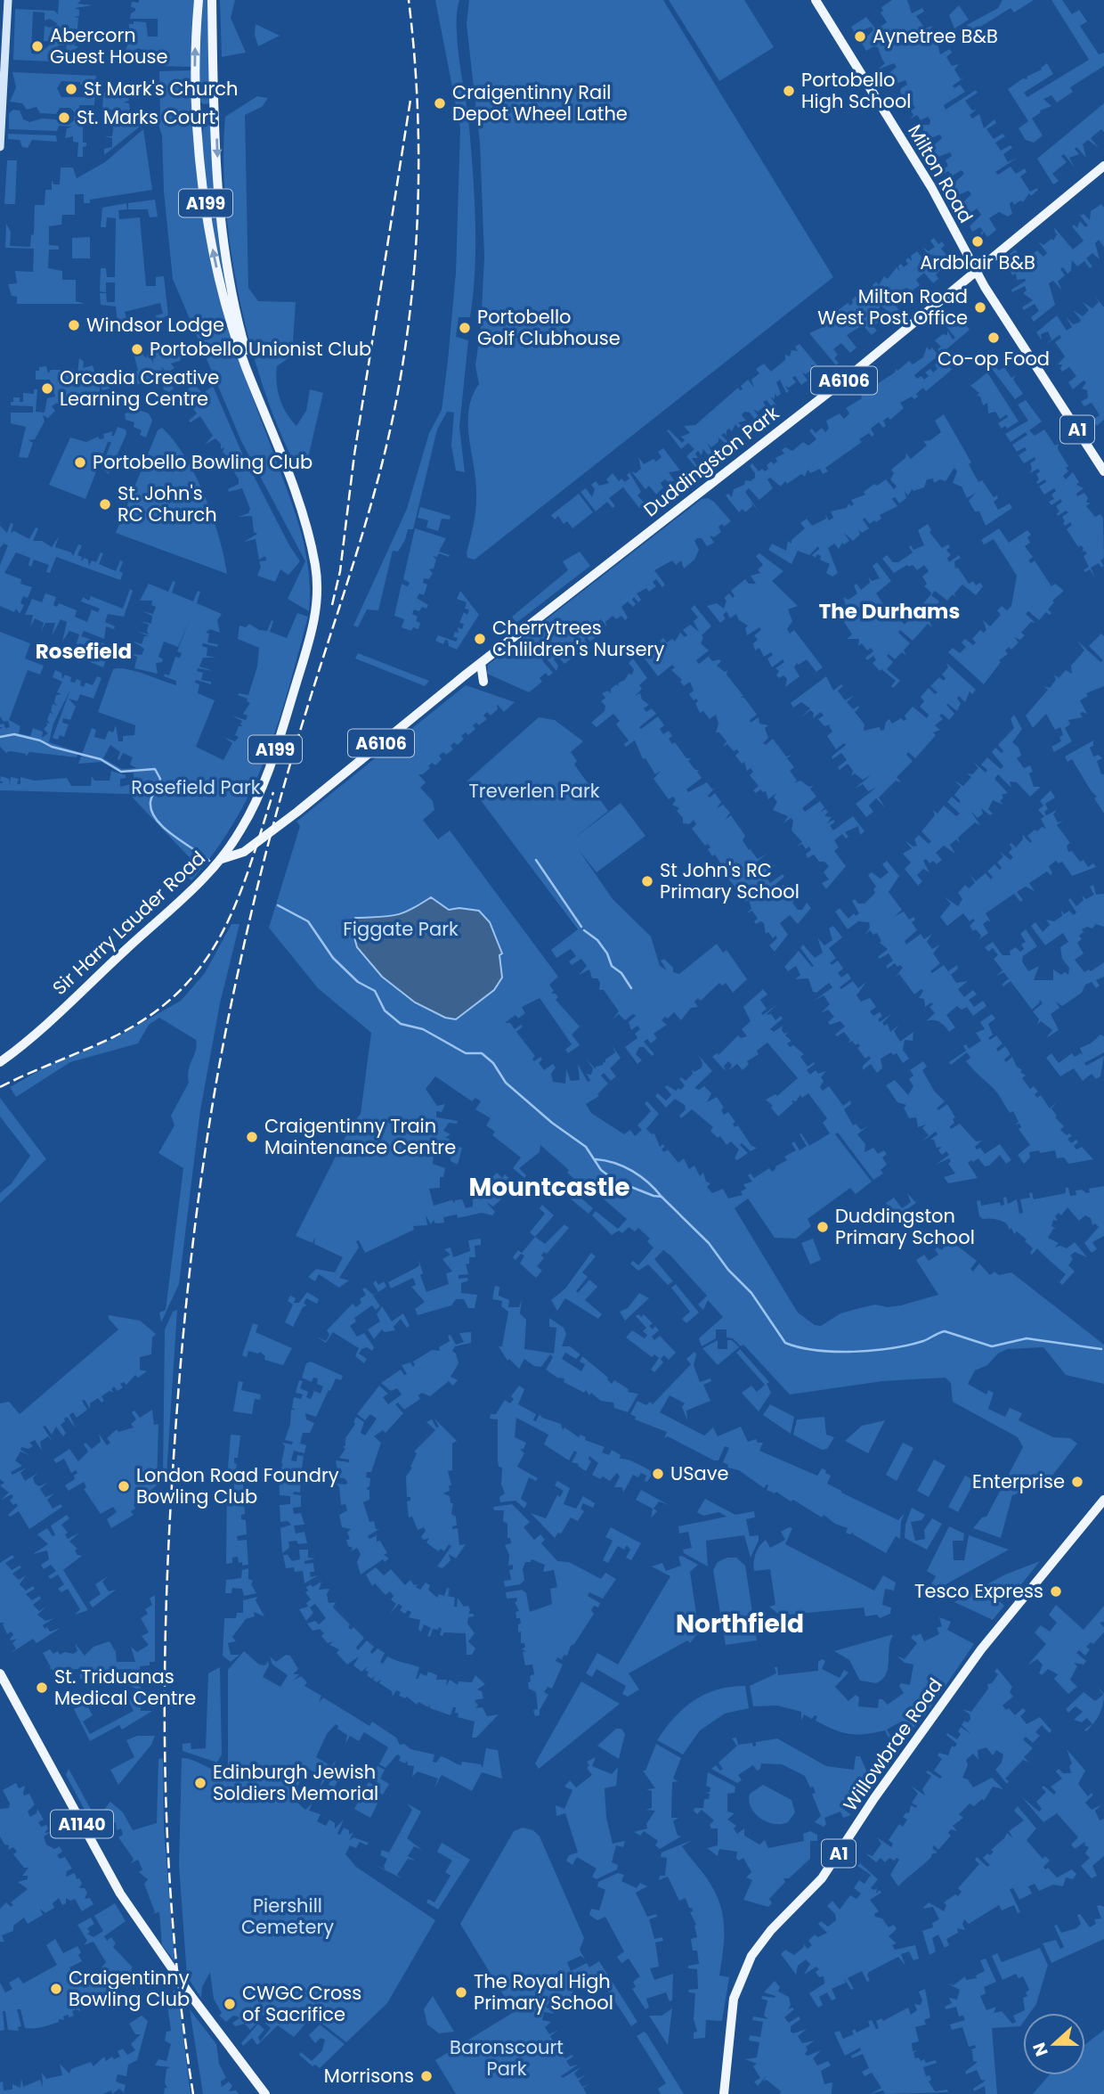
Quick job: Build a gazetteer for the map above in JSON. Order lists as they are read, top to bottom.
{
  "streets": {
    "main road": [
      "Milton Road",
      "A199",
      "A6106",
      "A1",
      "Duddingston Park",
      "Sir Harry Lauder Road",
      "Willowbrae Road",
      "A1140"
    ]
  },
  "crossings": [
    ["Milton Road", "A6106"],
    ["Milton Road", "A1"],
    ["Milton Road", "Duddingston Park"],
    ["A6106", "A1"],
    ["A6106", "Duddingston Park"],
    ["A1", "Duddingston Park"],
    ["Duddingston Park", "Sir Harry Lauder Road"]
  ],
  "districts": [
    "The Durhams",
    "Rosefield",
    "Mountcastle",
    "Northfield"
  ],
  "parks": [
    "Rosefield Park",
    "Treverlen Park",
    "Figgate Park",
    "Piershill Cemetery",
    "Baronscourt Park"
  ],
  "places": [
    "Aynetree B&B",
    "Abercorn Guest House",
    "St Mark's Church",
    "Portobello High School",
    "Craigentinny Rail Depot Wheel Lathe",
    "St. Marks Court",
    "Ardblair B&B",
    "Milton Road West Post Office",
    "Windsor Lodge",
    "Portobello Golf Clubhouse",
    "Co-op Food",
    "Portobello Unionist Club",
    "Orcadia Creative Learning Centre",
    "Portobello Bowling Club",
    "St. John's RC Church",
    "Cherrytrees Chlildren's Nursery",
    "St John's RC Primary School",
    "Craigentinny Train Maintenance Centre",
    "Duddingston Primary School",
    "USave",
    "Enterprise",
    "London Road Foundry Bowling Club",
    "Tesco Express",
    "St. Triduanas Medical Centre",
    "Edinburgh Jewish Soldiers Memorial",
    "Craigentinny Bowling Club",
    "The Royal High Primary School",
    "CWGC Cross of Sacrifice",
    "Morrisons"
  ],
  "north": "left"
}
